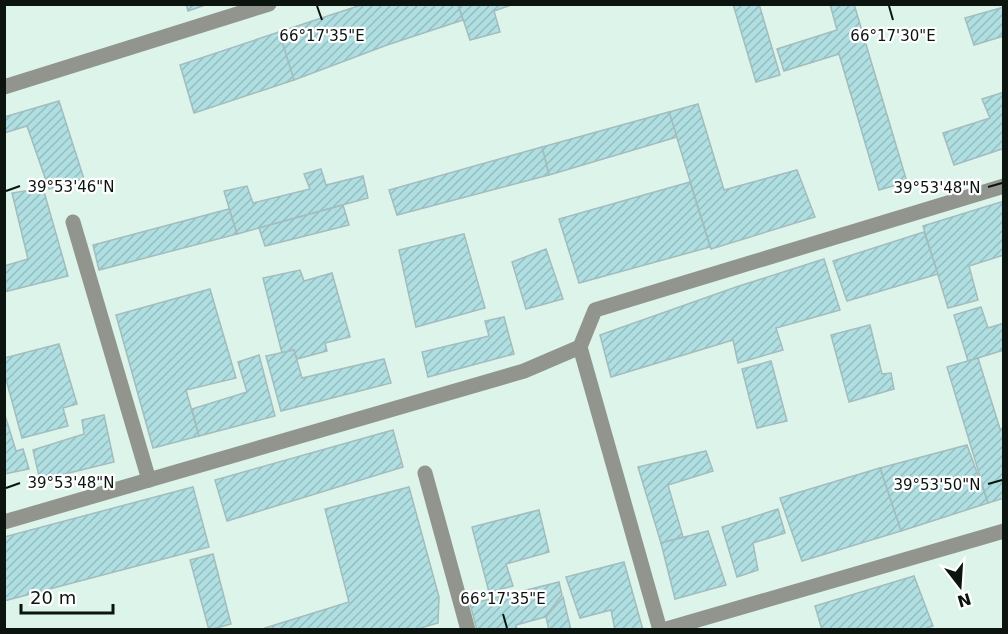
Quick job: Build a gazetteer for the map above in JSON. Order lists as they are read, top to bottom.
{
  "scale_bar": "20 m",
  "north": "bottom",
  "coordinates": [
    "66°17'35\"E",
    "66°17'30\"E",
    "39°53'46\"N",
    "39°53'48\"N",
    "39°53'50\"N"
  ]
}
